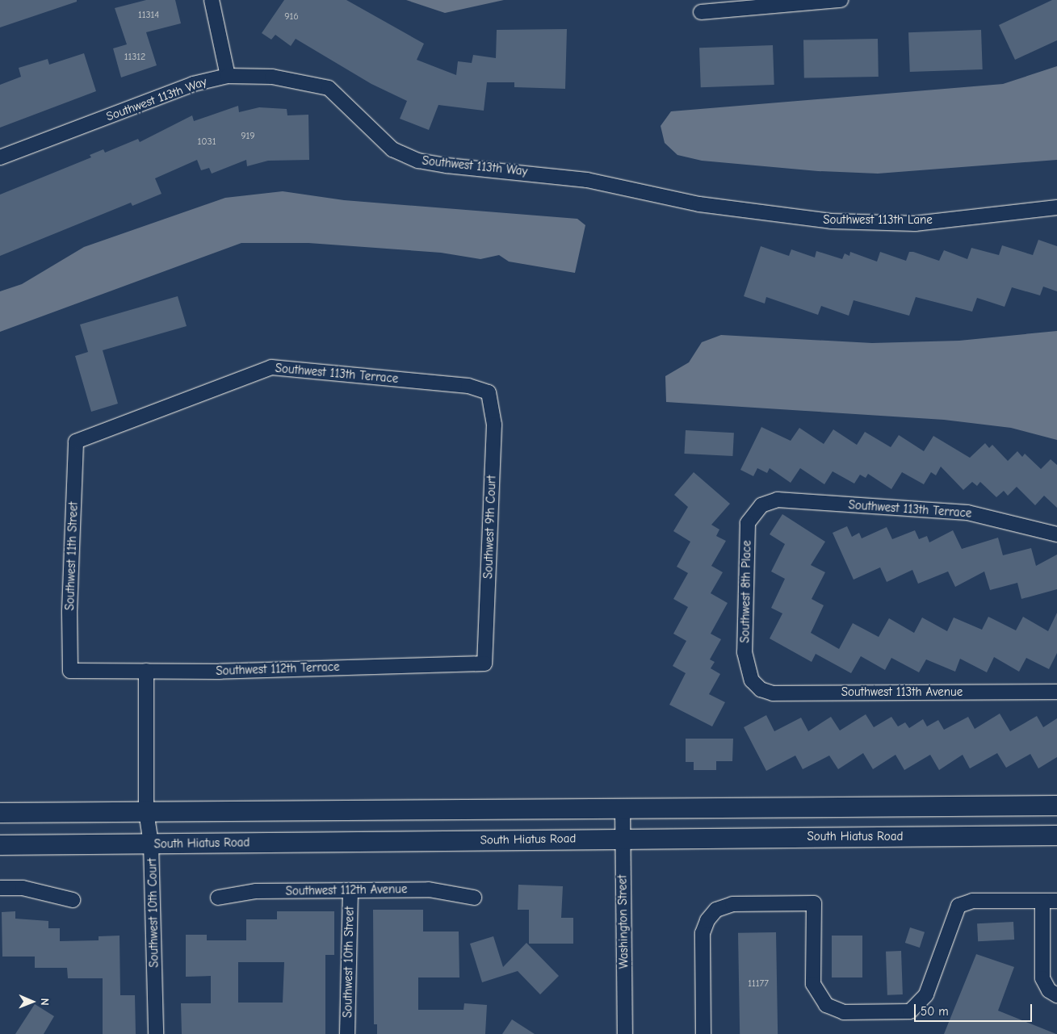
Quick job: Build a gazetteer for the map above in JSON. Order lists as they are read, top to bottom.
{
  "streets": {
    "main road": ["South Hiatus Road"],
    "street": [
      "Southwest 113th Way",
      "Southwest 113th Lane",
      "Southwest 113th Terrace",
      "Southwest 9th Court",
      "Southwest 11th Street",
      "Southwest 8th Place",
      "Southwest 112th Terrace",
      "Southwest 113th Avenue",
      "Southwest 112th Avenue",
      "Southwest 10th Court",
      "Washington Street",
      "Southwest 10th Street"
    ]
  },
  "crossings": [
    ["Southwest 113th Way", "Southwest 113th Lane"],
    ["Southwest 113th Terrace", "Southwest 9th Court"],
    ["Southwest 113th Terrace", "Southwest 11th Street"],
    ["Southwest 113th Terrace", "Southwest 8th Place"],
    ["Southwest 9th Court", "Southwest 112th Terrace"],
    ["Southwest 11th Street", "Southwest 112th Terrace"],
    ["Southwest 8th Place", "Southwest 113th Avenue"],
    ["Southwest 112th Terrace", "Southwest 10th Court"],
    ["South Hiatus Road", "Southwest 10th Court"],
    ["South Hiatus Road", "Washington Street"],
    ["Southwest 112th Avenue", "Southwest 10th Street"]
  ],
  "house_numbers": [
    "11314",
    "916",
    "11312",
    "919",
    "1031",
    "11177"
  ],
  "scale_bar": "50 m",
  "north": "right"
}
